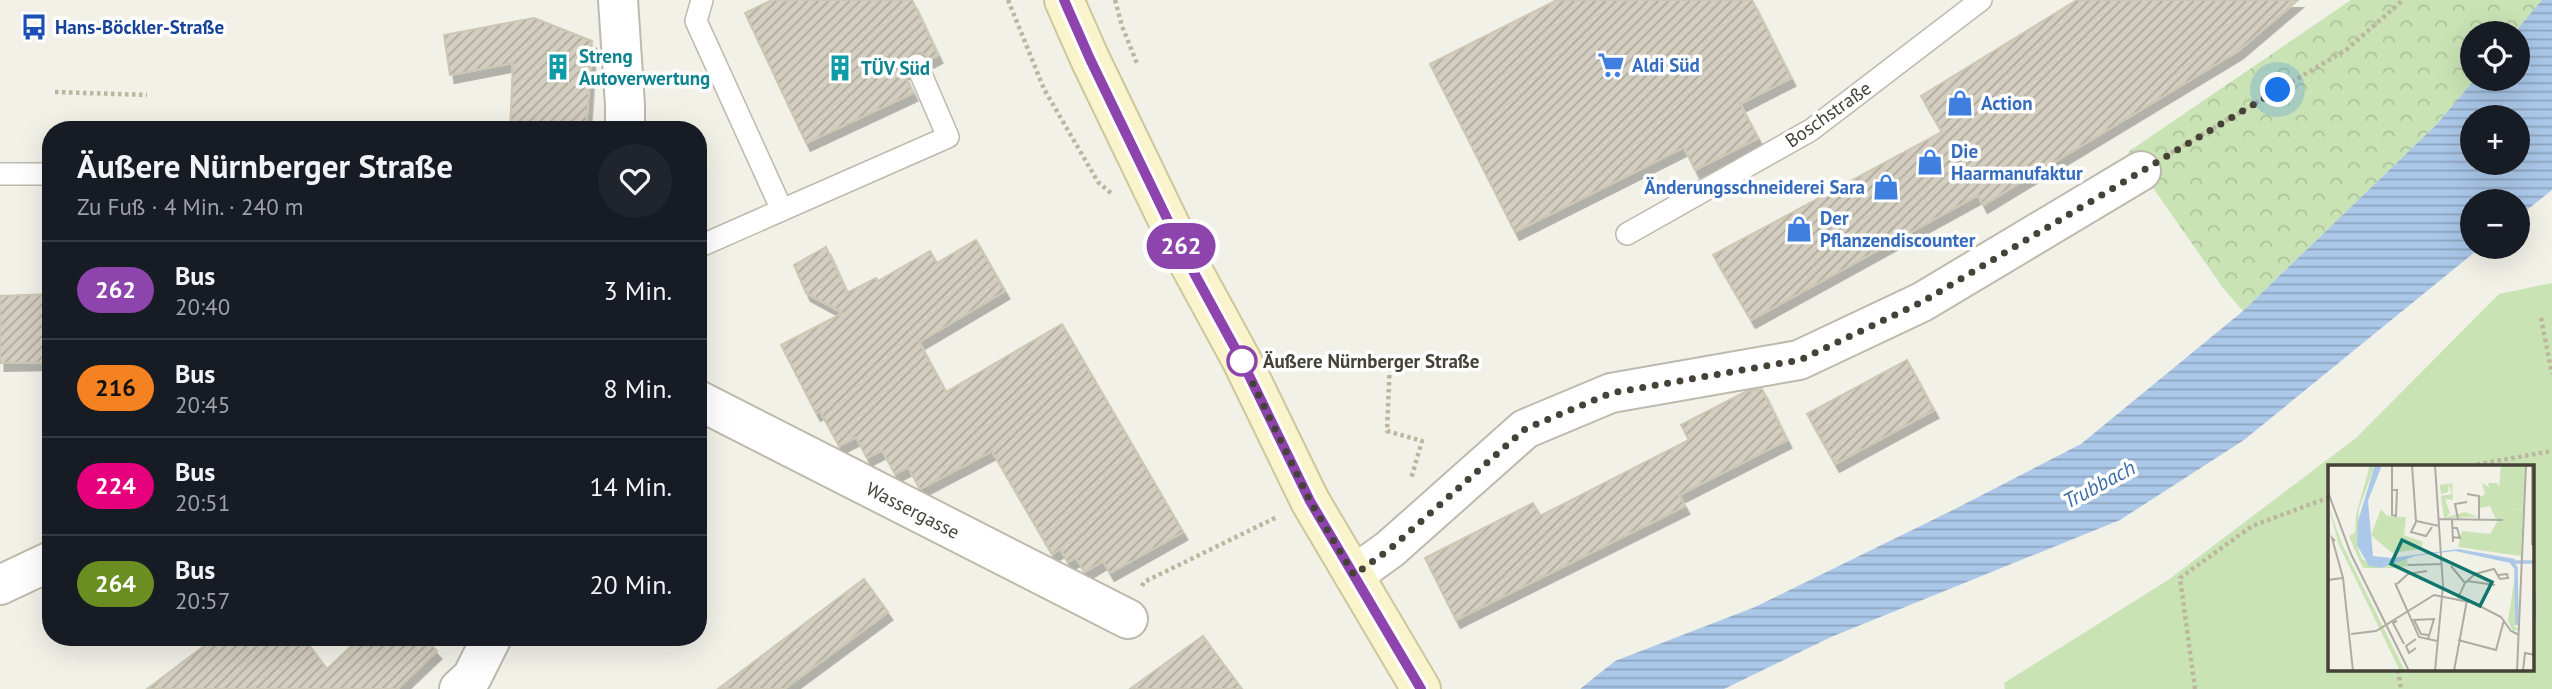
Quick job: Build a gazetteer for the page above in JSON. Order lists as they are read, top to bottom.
{
  "streets": {
    "street": ["Wassergasse"],
    "lane": ["Boschstraße"]
  },
  "water": ["Trubbach"],
  "places": {
    "bus stop": ["Hans-Böckler-Straße"],
    "supermarket": ["Aldi Süd"],
    "building": ["Streng Autoverwertung", "TÜV Süd"],
    "shop": [
      "Action",
      "Die Haarmanufaktur",
      "Änderungsschneiderei Sara",
      "Der Pflanzendiscounter"
    ],
    "other": ["Äußere Nürnberger Straße"]
  },
  "lines": ["bus line 262"],
  "page": {
    "on_map": "262",
    "map_buttons": ["+", "−"],
    "heading": ["Äußere Nürnberger Straße", "Zu Fuß · 4 Min. · 240 m"],
    "list": [
      {
        "mark": "262",
        "name": "Bus",
        "note": "20:40",
        "value": "3 Min."
      },
      {
        "mark": "216",
        "name": "Bus",
        "note": "20:45",
        "value": "8 Min."
      },
      {
        "mark": "224",
        "name": "Bus",
        "note": "20:51",
        "value": "14 Min."
      },
      {
        "mark": "264",
        "name": "Bus",
        "note": "20:57",
        "value": "20 Min."
      }
    ]
  }
}
